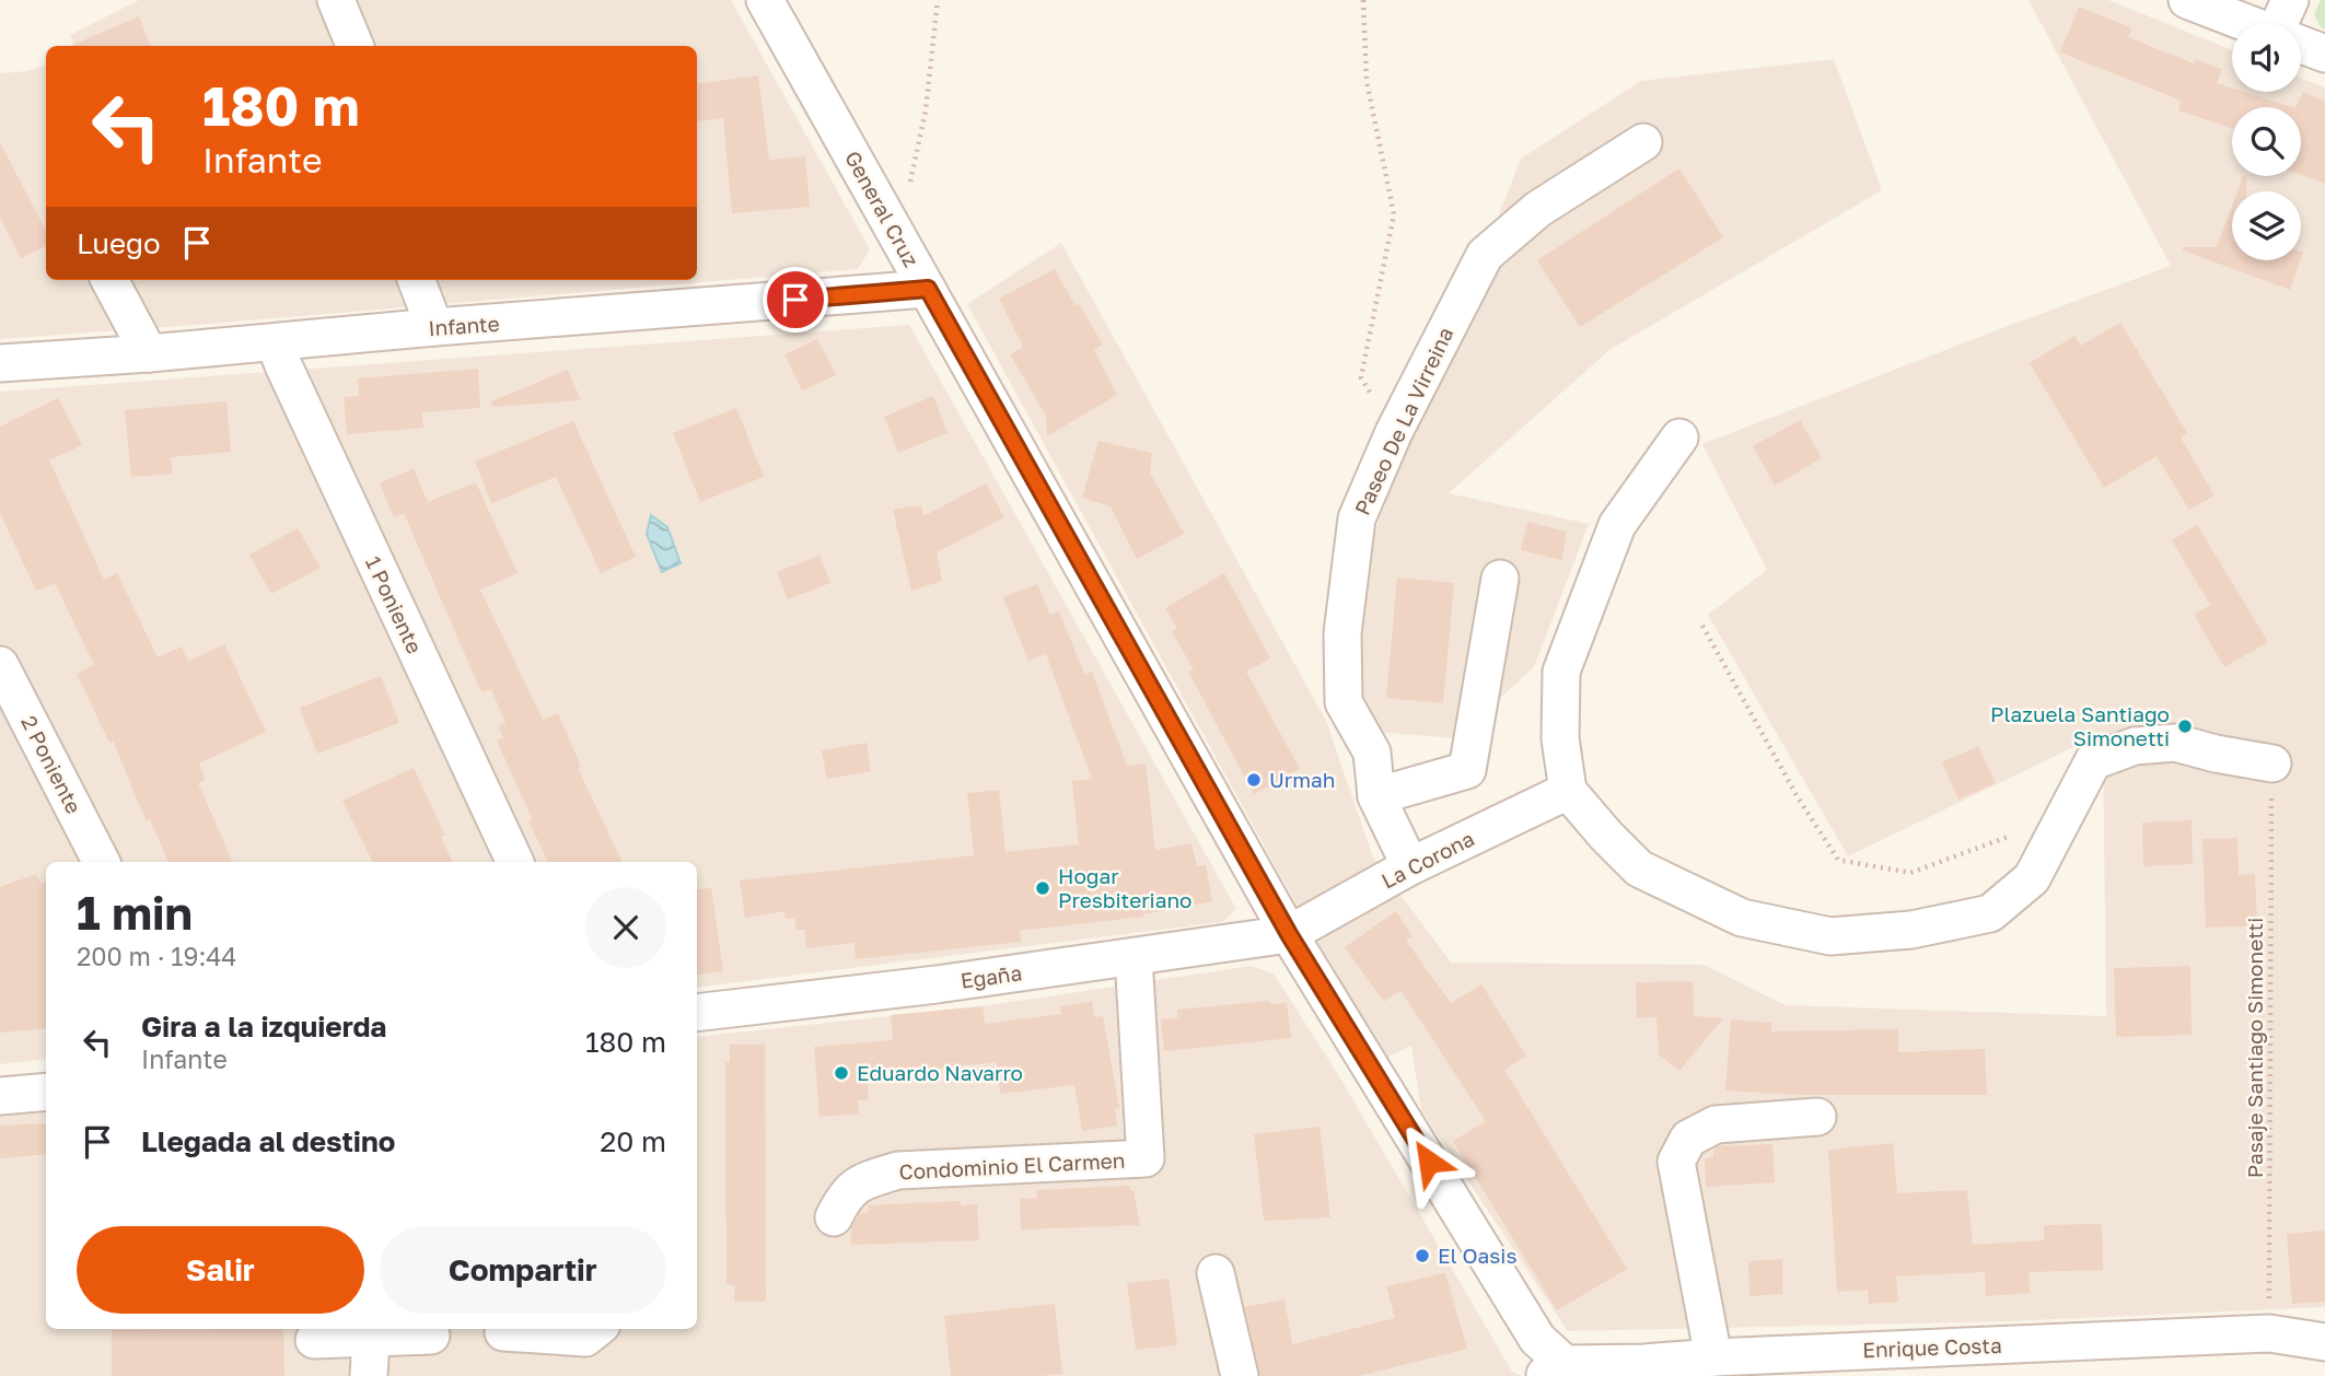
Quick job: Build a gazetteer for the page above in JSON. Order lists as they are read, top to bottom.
{
  "streets": {
    "street": [
      "General Cruz",
      "Infante",
      "Paseo De La Virreina",
      "1 Poniente",
      "2 Poniente",
      "La Corona",
      "Egaña",
      "Condominio El Carmen",
      "Enrique Costa"
    ],
    "path": ["Pasaje Santiago Simonetti"]
  },
  "crossings": [
    ["General Cruz", "Infante"],
    ["General Cruz", "La Corona"],
    ["General Cruz", "Egaña"],
    ["General Cruz", "Enrique Costa"],
    ["Infante", "1 Poniente"],
    ["Paseo De La Virreina", "La Corona"],
    ["La Corona", "Egaña"],
    ["Egaña", "Condominio El Carmen"],
    ["Pasaje Santiago Simonetti", "Enrique Costa"]
  ],
  "places": [
    "Plazuela Santiago Simonetti",
    "Urmah",
    "Hogar Presbiteriano",
    "Eduardo Navarro",
    "El Oasis"
  ],
  "page": {
    "turn": ["180 m", "Infante"],
    "then": "Luego",
    "heading": ["1 min", "200 m · 19:44"],
    "list": [
      {
        "name": "Gira a la izquierda",
        "note": "Infante",
        "value": "180 m"
      },
      {
        "name": "Llegada al destino",
        "value": "20 m"
      }
    ],
    "buttons": ["Salir", "Compartir"]
  }
}
